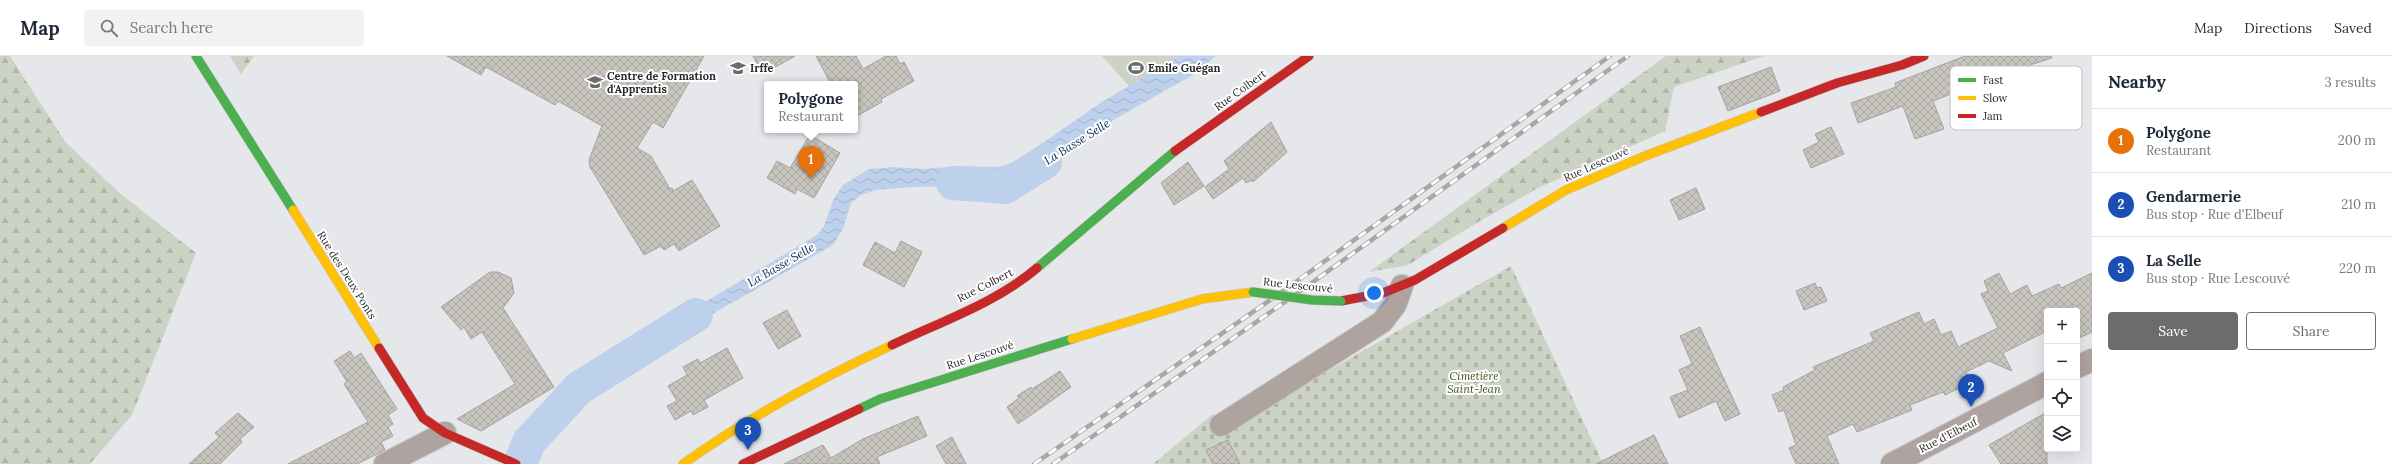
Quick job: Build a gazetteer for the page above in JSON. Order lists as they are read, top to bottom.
{
  "streets": {
    "street": [
      "Rue Colbert",
      "Rue Lescouvé",
      "Rue des Deux Ponts",
      "Rue d'Elbeuf"
    ]
  },
  "water": ["La Basse Selle"],
  "parks": ["Cimetière Saint-Jean"],
  "places": {
    "school or university": ["Irffe", "Centre de Formation d'Apprentis"],
    "sports": ["Emile Guégan"]
  },
  "legend": ["Fast", "Slow", "Jam"],
  "page": {
    "header": "Map",
    "search": "Search here",
    "nav": ["Map", "Directions", "Saved"],
    "heading": ["Nearby", "3 results"],
    "popup": ["Polygone", "Restaurant"],
    "list": [
      {
        "mark": "1",
        "name": "Polygone",
        "note": "Restaurant",
        "value": "200 m"
      },
      {
        "mark": "2",
        "name": "Gendarmerie",
        "note": "Bus stop · Rue d'Elbeuf",
        "value": "210 m"
      },
      {
        "mark": "3",
        "name": "La Selle",
        "note": "Bus stop · Rue Lescouvé",
        "value": "220 m"
      }
    ],
    "pins": ["1", "2", "3"],
    "buttons": ["Save", "Share"],
    "map_buttons": ["+", "−"]
  }
}
